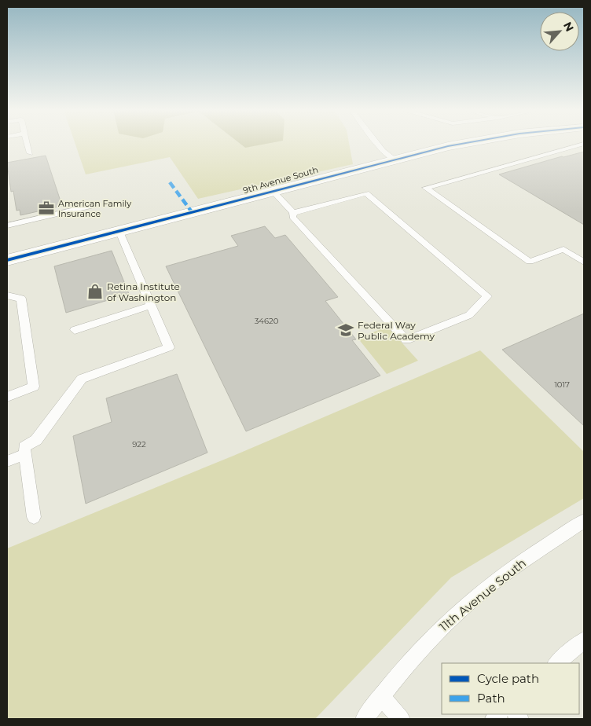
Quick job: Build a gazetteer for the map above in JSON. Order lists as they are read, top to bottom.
{
  "streets": {
    "street": ["9th Avenue South"],
    "lane": ["11th Avenue South"]
  },
  "places": {
    "office": ["American Family Insurance"],
    "shop": ["Retina Institute of Washington"],
    "school or university": ["Federal Way Public Academy"]
  },
  "house_numbers": ["34620", "1017", "922"],
  "legend": ["Cycle path", "Path"],
  "north": "top right"
}
